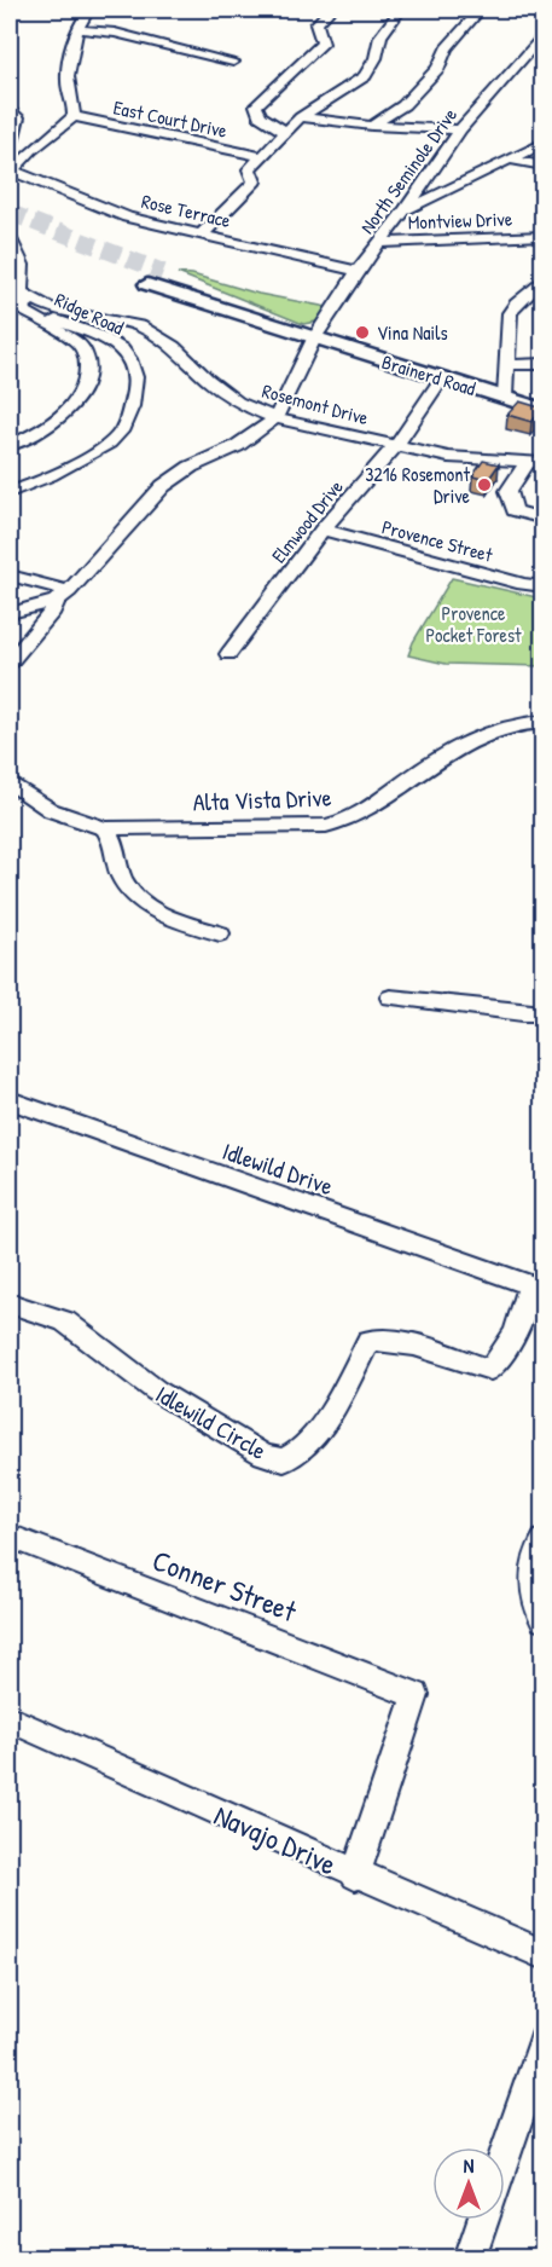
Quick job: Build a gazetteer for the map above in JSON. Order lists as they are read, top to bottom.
{
  "streets": {
    "main road": ["Brainerd Road"],
    "street": [
      "East Court Drive",
      "North Seminole Drive",
      "Rose Terrace",
      "Montview Drive",
      "Ridge Road",
      "Rosemont Drive",
      "Elmwood Drive",
      "Provence Street",
      "Alta Vista Drive",
      "Idlewild Drive",
      "Idlewild Circle",
      "Conner Street",
      "Navajo Drive"
    ]
  },
  "crossings": [
    ["North Seminole Drive", "Rose Terrace"],
    ["North Seminole Drive", "Montview Drive"],
    ["North Seminole Drive", "Brainerd Road"],
    ["North Seminole Drive", "Rosemont Drive"],
    ["Ridge Road", "Rosemont Drive"],
    ["Brainerd Road", "Elmwood Drive"],
    ["Rosemont Drive", "Elmwood Drive"],
    ["Elmwood Drive", "Provence Street"],
    ["Idlewild Drive", "Idlewild Circle"],
    ["Conner Street", "Navajo Drive"]
  ],
  "parks": ["Provence Pocket Forest"],
  "places": ["Vina Nails", "3216 Rosemont Drive"],
  "north": "top"
}
